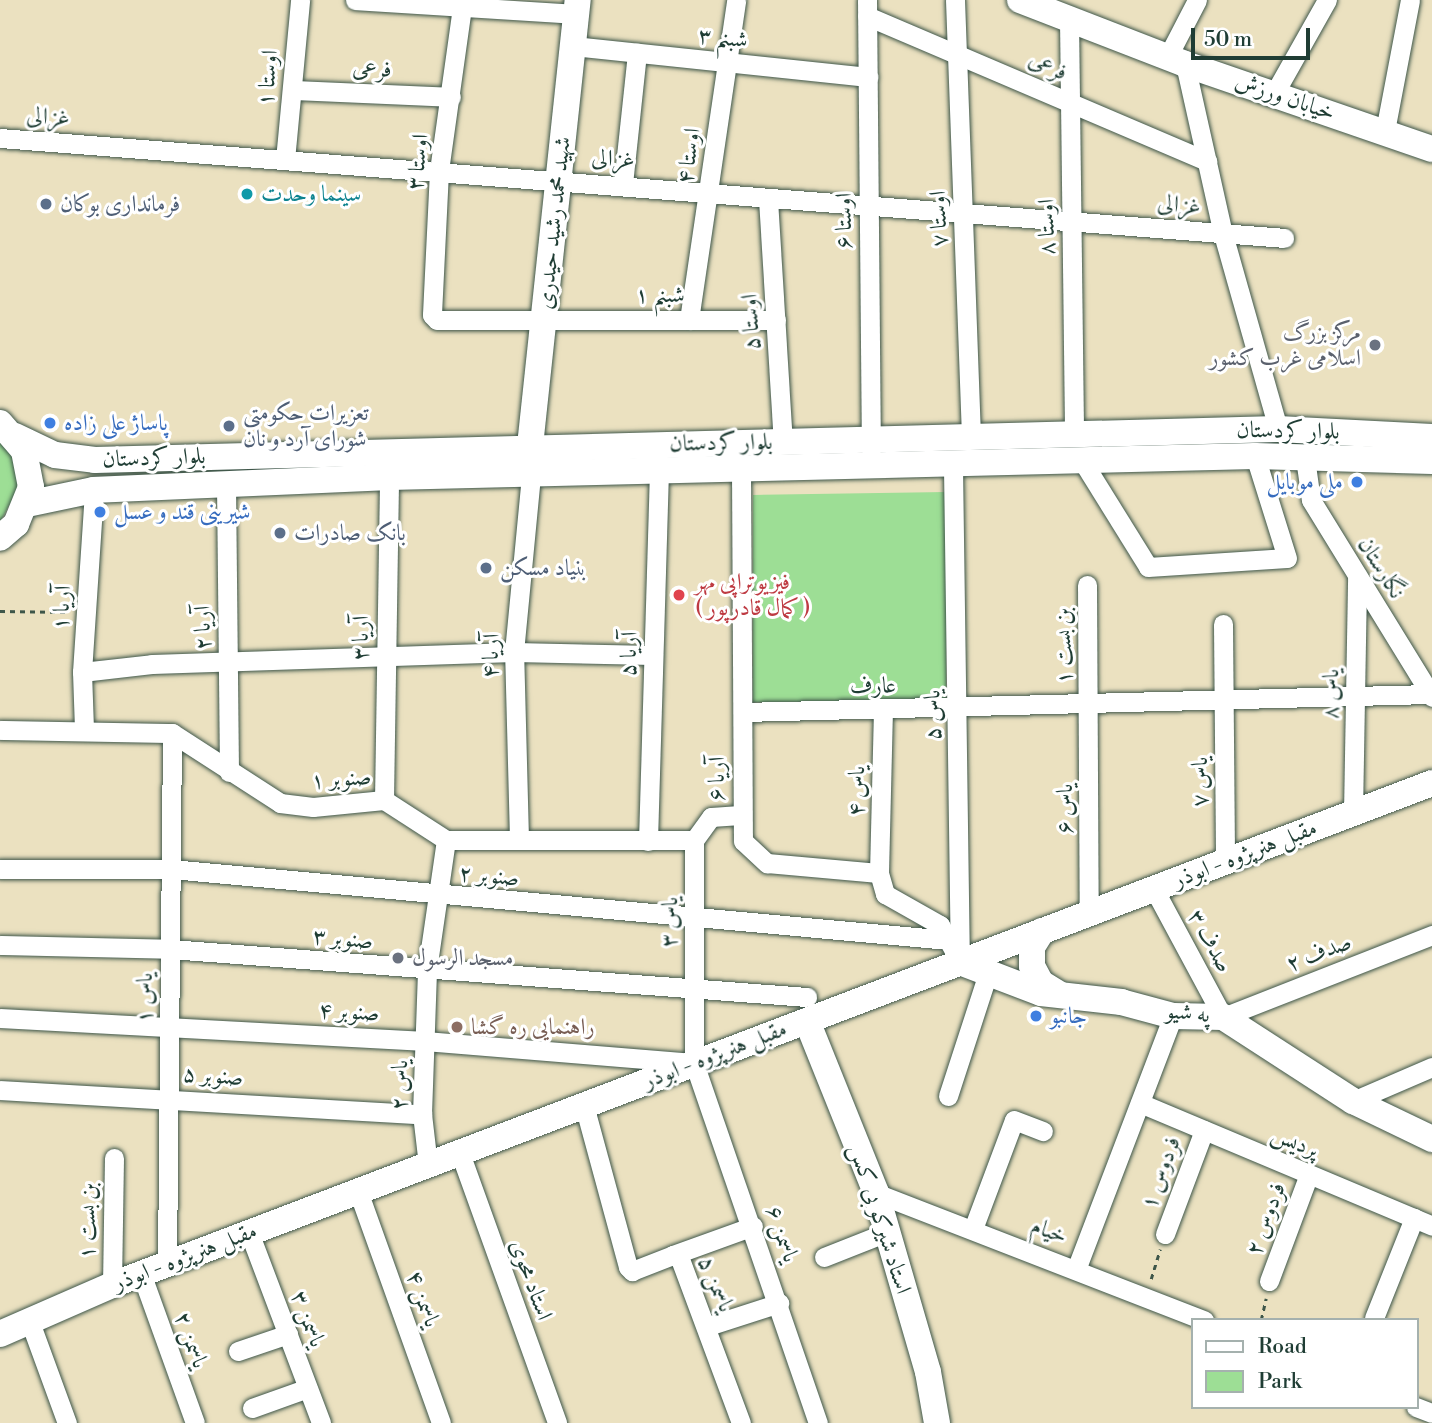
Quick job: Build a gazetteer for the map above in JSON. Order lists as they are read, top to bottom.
{
  "streets": {
    "street": [
      "شبنم ۳",
      "فرعی",
      "اوستا ۱",
      "خیابان ورزش",
      "غزالی",
      "اوستا ۴",
      "اوستا ۳",
      "اوستا ۷",
      "اوستا ۶",
      "شهید محمد رشید حیدری",
      "اوستا ۸",
      "شبنم ۱",
      "اوستا ۵",
      "بلوار کردستان",
      "نگارستان",
      "آریا ۱",
      "آریا ۲",
      "آریا ۳",
      "بن بست ۱",
      "آریا ۵",
      "آریا ۴",
      "عارف",
      "یاس ۸",
      "یاس ۵",
      "صنوبر ۱",
      "آریا ۶",
      "یاس ۷",
      "یاس ۴",
      "یاس ۶",
      "مقبل هنرپژوه - ابوذر",
      "صنوبر ۲",
      "یاس ۳",
      "صنوبر ۳",
      "صدف ۳",
      "صدف ۲",
      "یاس ۱",
      "صنوبر ۴",
      "په شیو",
      "صنوبر ۵",
      "یاس ۲",
      "پردیس",
      "فردوس ۱",
      "استاد شیرکو بی کس",
      "فردوس ۲",
      "خیام",
      "یاسمن ۶",
      "استاد محوی",
      "یاسمن ۵",
      "یاسمن ۴",
      "یاسمن ۳",
      "یاسمن ۲"
    ]
  },
  "crossings": [
    ["شبنم ۳", "اوستا ۴"],
    ["شبنم ۳", "اوستا ۶"],
    ["شبنم ۳", "شهید محمد رشید حیدری"],
    ["فرعی", "اوستا ۱"],
    ["فرعی", "اوستا ۳"],
    ["فرعی", "اوستا ۷"],
    ["فرعی", "اوستا ۶"],
    ["فرعی", "اوستا ۸"],
    ["اوستا ۱", "غزالی"],
    ["خیابان ورزش", "اوستا ۸"],
    ["غزالی", "اوستا ۴"],
    ["غزالی", "اوستا ۳"],
    ["غزالی", "اوستا ۷"],
    ["غزالی", "اوستا ۶"],
    ["غزالی", "شهید محمد رشید حیدری"],
    ["غزالی", "اوستا ۸"],
    ["غزالی", "اوستا ۵"],
    ["اوستا ۴", "شبنم ۱"],
    ["اوستا ۳", "شبنم ۱"],
    ["اوستا ۷", "بلوار کردستان"],
    ["اوستا ۶", "بلوار کردستان"],
    ["شهید محمد رشید حیدری", "شبنم ۱"],
    ["شهید محمد رشید حیدری", "بلوار کردستان"],
    ["اوستا ۸", "بلوار کردستان"],
    ["شبنم ۱", "اوستا ۵"],
    ["اوستا ۵", "بلوار کردستان"],
    ["بلوار کردستان", "نگارستان"],
    ["بلوار کردستان", "آریا ۱"],
    ["بلوار کردستان", "آریا ۲"],
    ["بلوار کردستان", "آریا ۳"],
    ["بلوار کردستان", "آریا ۵"],
    ["بلوار کردستان", "آریا ۴"],
    ["بلوار کردستان", "یاس ۵"],
    ["بلوار کردستان", "آریا ۶"],
    ["نگارستان", "عارف"],
    ["نگارستان", "یاس ۸"],
    ["آریا ۲", "صنوبر ۱"],
    ["آریا ۳", "صنوبر ۱"],
    ["بن بست ۱", "عارف"],
    ["بن بست ۱", "یاس ۶"],
    ["بن بست ۱", "مقبل هنرپژوه - ابوذر"],
    ["عارف", "یاس ۸"],
    ["عارف", "یاس ۵"],
    ["عارف", "آریا ۶"],
    ["عارف", "یاس ۷"],
    ["عارف", "یاس ۴"],
    ["عارف", "یاس ۶"],
    ["یاس ۸", "مقبل هنرپژوه - ابوذر"],
    ["یاس ۵", "مقبل هنرپژوه - ابوذر"],
    ["یاس ۵", "صنوبر ۲"],
    ["یاس ۵", "په شیو"],
    ["صنوبر ۱", "یاس ۱"],
    ["صنوبر ۱", "یاس ۲"],
    ["آریا ۶", "یاس ۴"],
    ["یاس ۷", "مقبل هنرپژوه - ابوذر"],
    ["یاس ۶", "مقبل هنرپژوه - ابوذر"],
    ["مقبل هنرپژوه - ابوذر", "صنوبر ۲"],
    ["مقبل هنرپژوه - ابوذر", "یاس ۳"],
    ["مقبل هنرپژوه - ابوذر", "صنوبر ۳"],
    ["مقبل هنرپژوه - ابوذر", "صدف ۳"],
    ["مقبل هنرپژوه - ابوذر", "یاس ۱"],
    ["مقبل هنرپژوه - ابوذر", "صنوبر ۴"],
    ["مقبل هنرپژوه - ابوذر", "په شیو"],
    ["مقبل هنرپژوه - ابوذر", "یاس ۲"],
    ["مقبل هنرپژوه - ابوذر", "استاد شیرکو بی کس"],
    ["مقبل هنرپژوه - ابوذر", "یاسمن ۶"],
    ["مقبل هنرپژوه - ابوذر", "استاد محوی"],
    ["مقبل هنرپژوه - ابوذر", "یاسمن ۵"],
    ["مقبل هنرپژوه - ابوذر", "یاسمن ۴"],
    ["مقبل هنرپژوه - ابوذر", "یاسمن ۳"],
    ["مقبل هنرپژوه - ابوذر", "یاسمن ۲"],
    ["صنوبر ۲", "یاس ۳"],
    ["صنوبر ۲", "یاس ۱"],
    ["صنوبر ۲", "په شیو"],
    ["صنوبر ۲", "یاس ۲"],
    ["یاس ۳", "صنوبر ۳"],
    ["یاس ۳", "صنوبر ۴"],
    ["یاس ۳", "یاسمن ۶"],
    ["صنوبر ۳", "یاس ۱"],
    ["صنوبر ۳", "یاس ۲"],
    ["صنوبر ۳", "استاد شیرکو بی کس"],
    ["صدف ۳", "صدف ۲"],
    ["صدف ۳", "په شیو"],
    ["صدف ۲", "په شیو"],
    ["یاس ۱", "صنوبر ۴"],
    ["یاس ۱", "صنوبر ۵"],
    ["صنوبر ۴", "یاس ۲"],
    ["صنوبر ۴", "یاسمن ۶"],
    ["صنوبر ۵", "یاس ۲"],
    ["پردیس", "فردوس ۱"],
    ["پردیس", "فردوس ۲"],
    ["استاد شیرکو بی کس", "خیام"]
  ],
  "places": [
    "سینما وحدت",
    "فرمانداری بوکان",
    "مرکز بزرگ اسلامی غرب کشور",
    "پاساژ علی زاده",
    "تعزیرات حکومتی شورای آرد و نان",
    "ملی موبایل",
    "شیرینی قند و عسل",
    "بانک صادرات",
    "بنیاد مسکن",
    "فیزیوتراپی مهر ( کمال قادرپور )",
    "مسجد الرسول",
    "جانبو",
    "راهنمایی ره گشا"
  ],
  "legend": ["Road", "Park"],
  "scale_bar": "50 m"
}
